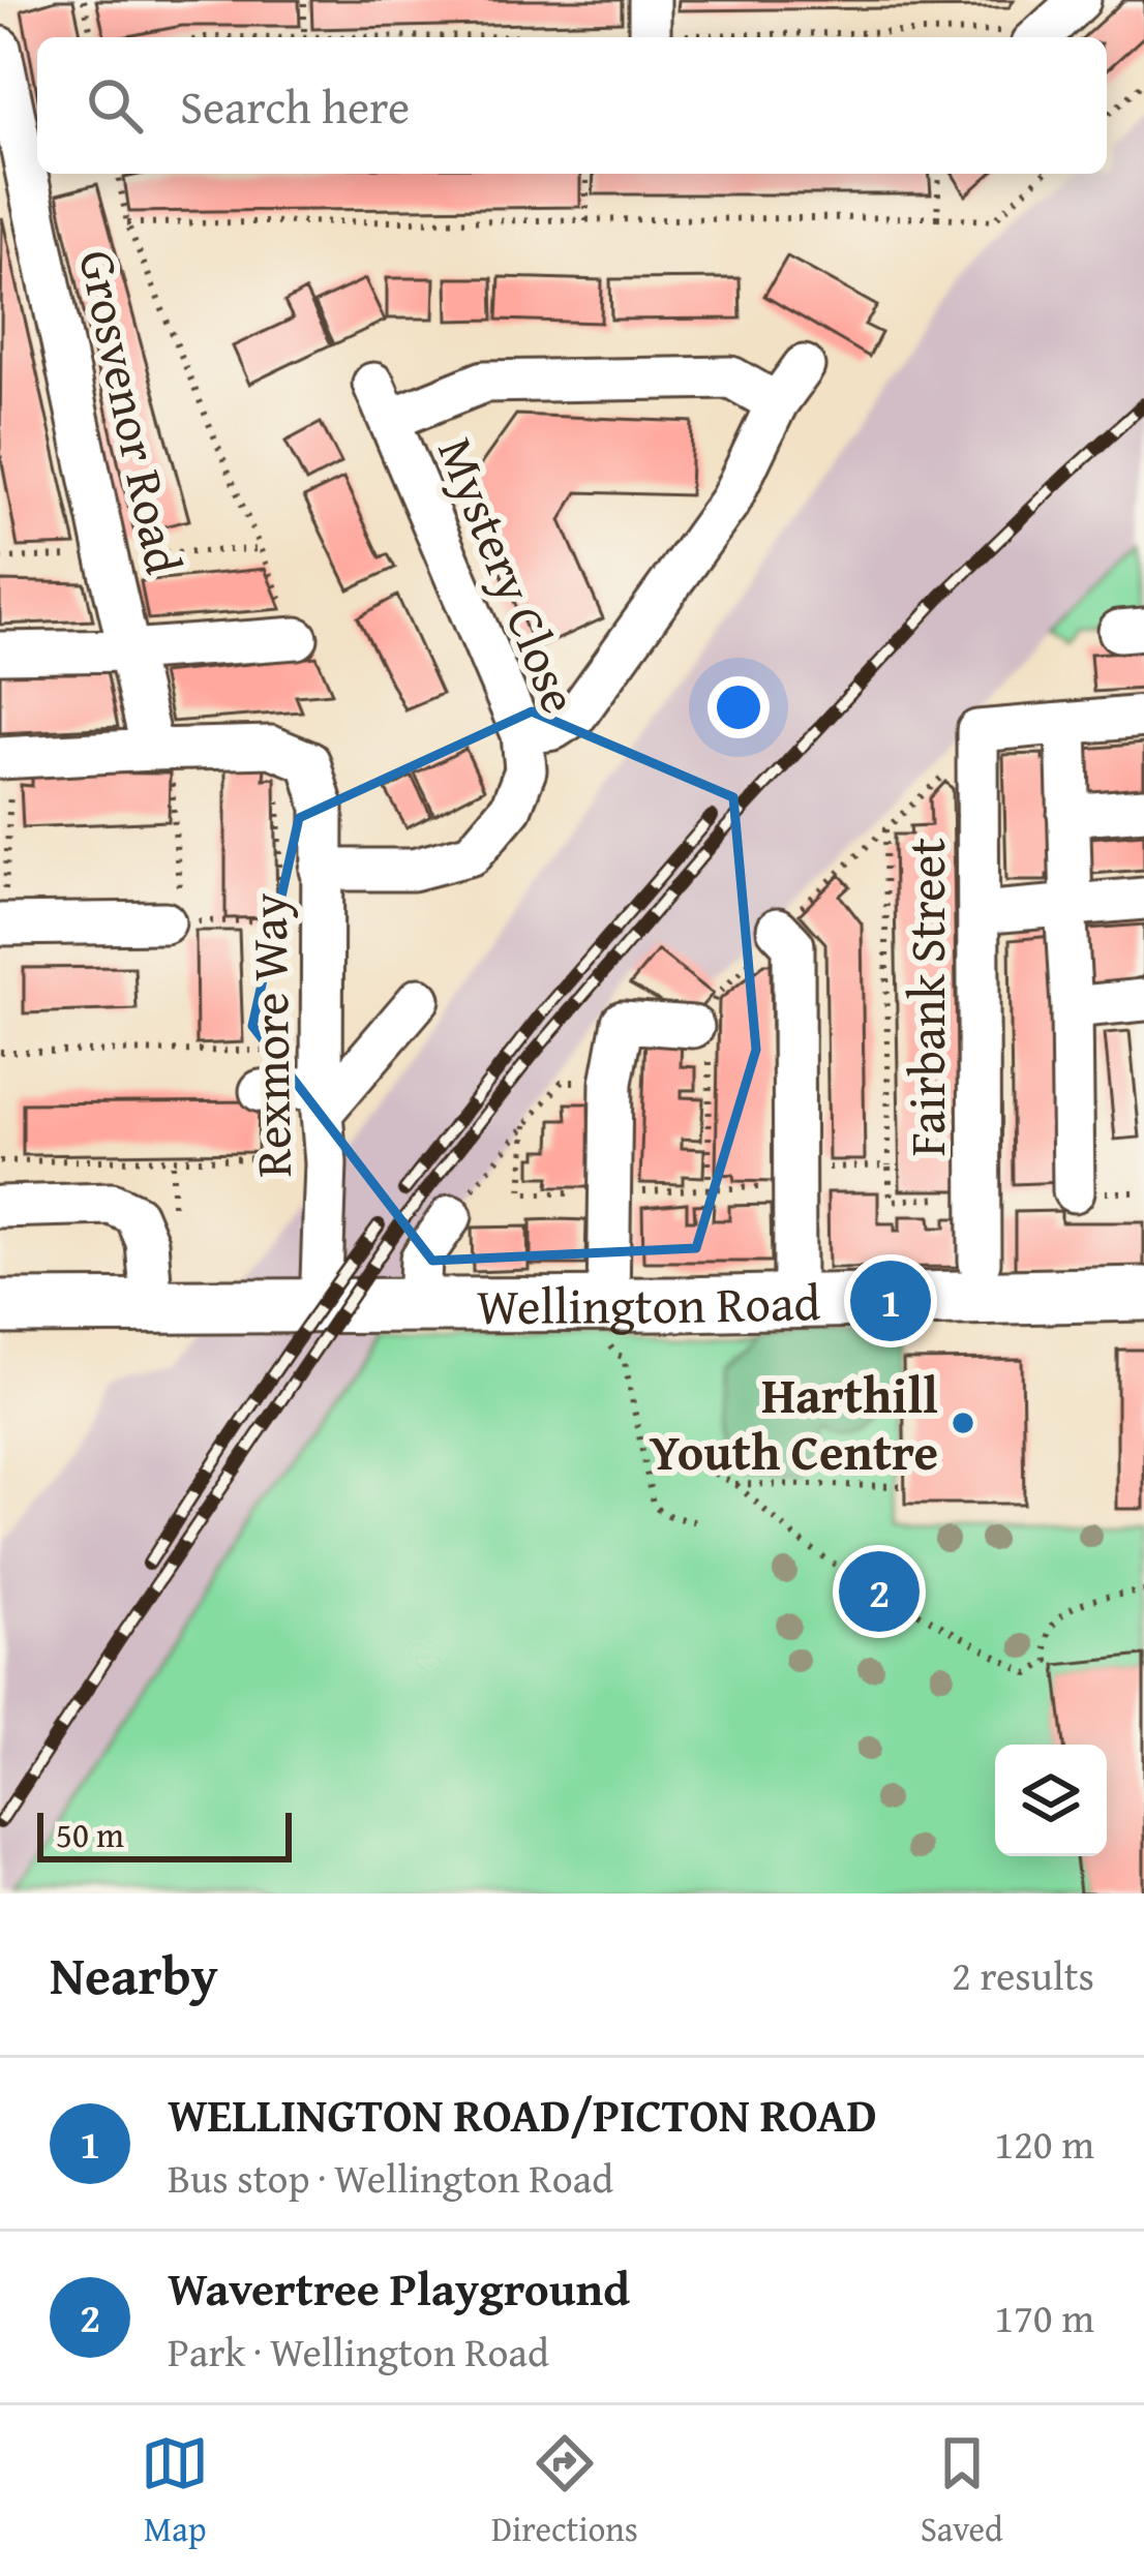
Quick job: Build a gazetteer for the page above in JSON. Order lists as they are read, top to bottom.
{
  "streets": {
    "main road": ["Wellington Road"],
    "street": [
      "Grosvenor Road",
      "Mystery Close",
      "Fairbank Street",
      "Rexmore Way"
    ]
  },
  "crossings": [
    ["Mystery Close", "Rexmore Way"],
    ["Rexmore Way", "Wellington Road"]
  ],
  "places": ["Harthill Youth Centre"],
  "scale_bar": "50 m",
  "page": {
    "search": "Search here",
    "pins": ["1", "2"],
    "scale": "50 m",
    "heading": ["Nearby", "2 results"],
    "list": [
      {
        "mark": "1",
        "name": "WELLINGTON ROAD/PICTON ROAD",
        "note": "Bus stop · Wellington Road",
        "value": "120 m"
      },
      {
        "mark": "2",
        "name": "Wavertree Playground",
        "note": "Park · Wellington Road",
        "value": "170 m"
      }
    ],
    "nav": ["Map", "Directions", "Saved"]
  }
}
